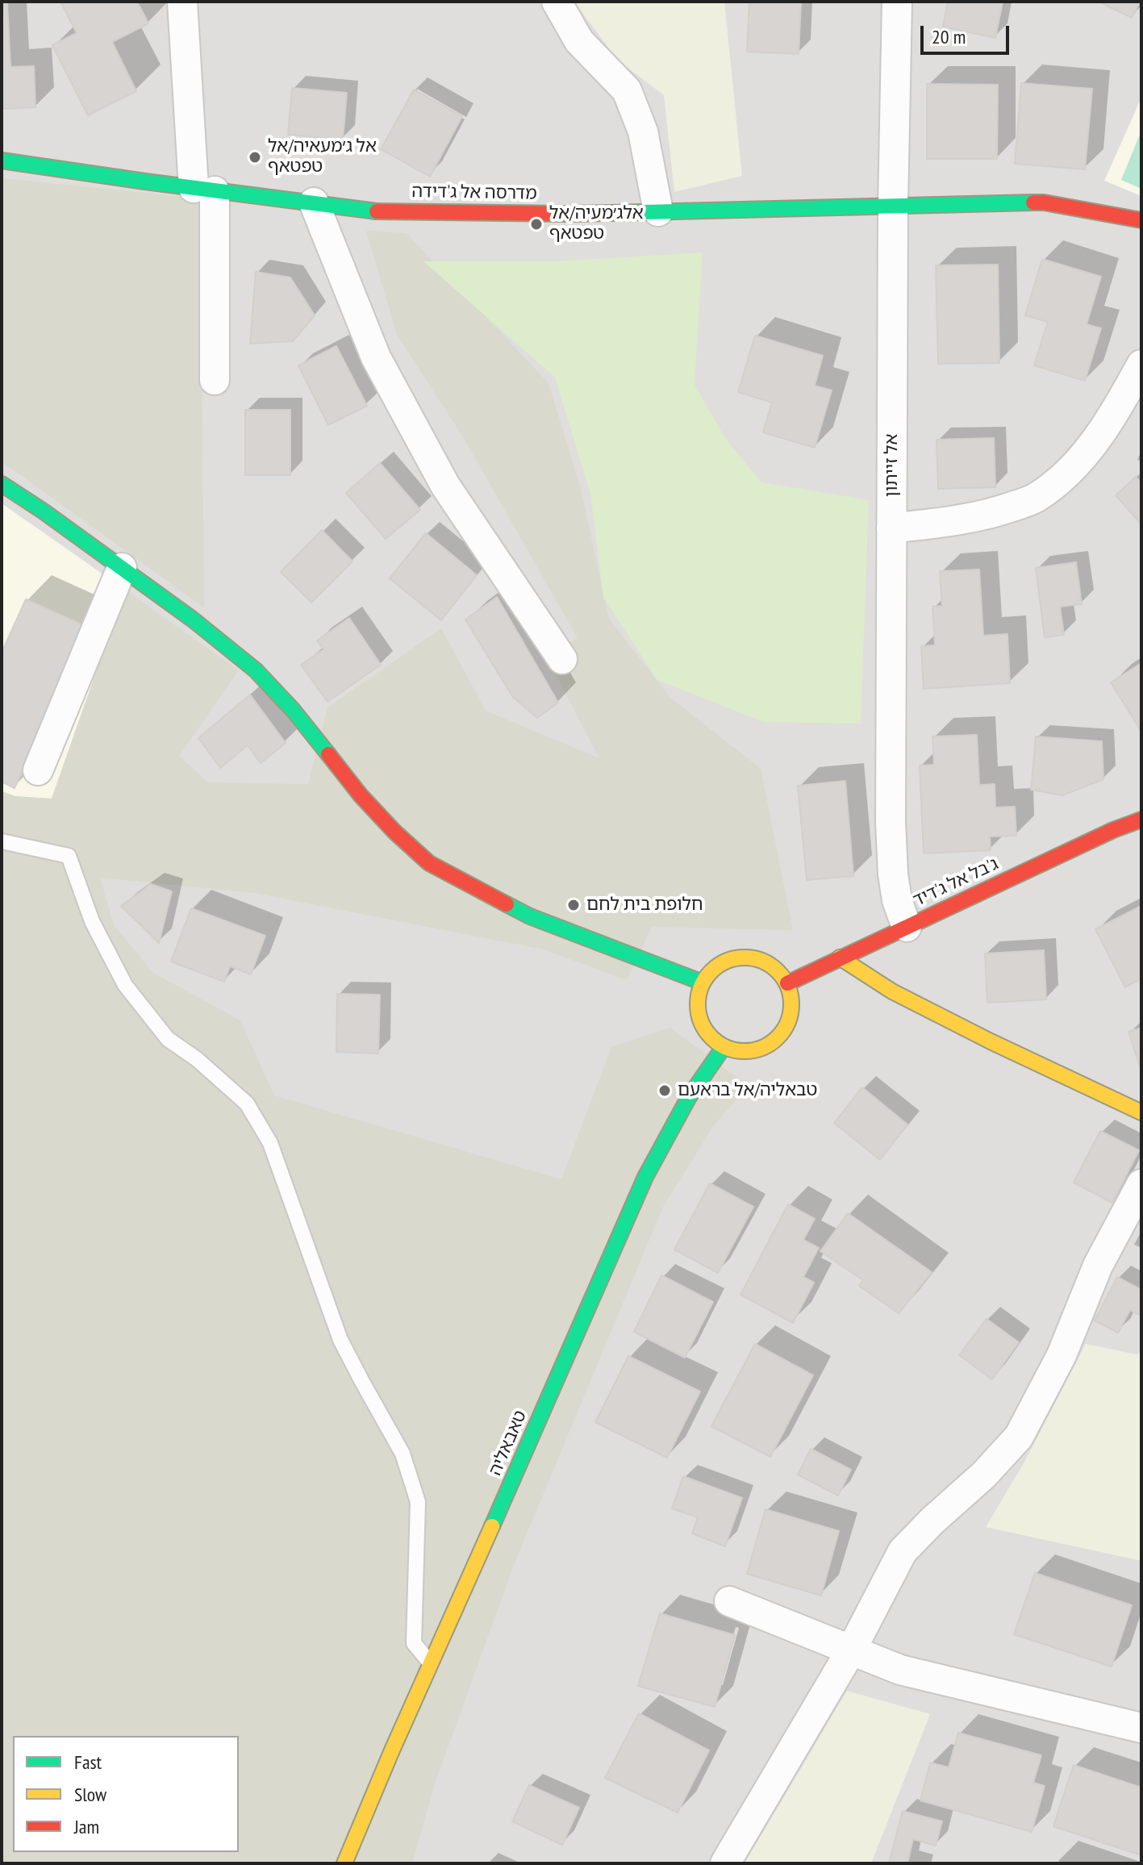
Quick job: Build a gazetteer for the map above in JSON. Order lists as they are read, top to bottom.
{
  "streets": {
    "street": [
      "מדרסה אל ג'דידה",
      "אל זייתון",
      "ג'בל אל ג'דיד",
      "טאבאליה"
    ]
  },
  "crossings": [
    ["מדרסה אל ג'דידה", "אל זייתון"],
    ["אל זייתון", "ג'בל אל ג'דיד"],
    ["ג'בל אל ג'דיד", "טאבאליה"]
  ],
  "places": [
    "אל ג׳מעאיה/אל טפטאף",
    "אלג׳מעיה/אל טפטאף",
    "חלופת בית לחם",
    "טבאליה/אל בראעם"
  ],
  "legend": ["Fast", "Slow", "Jam"],
  "scale_bar": "20 m"
}
